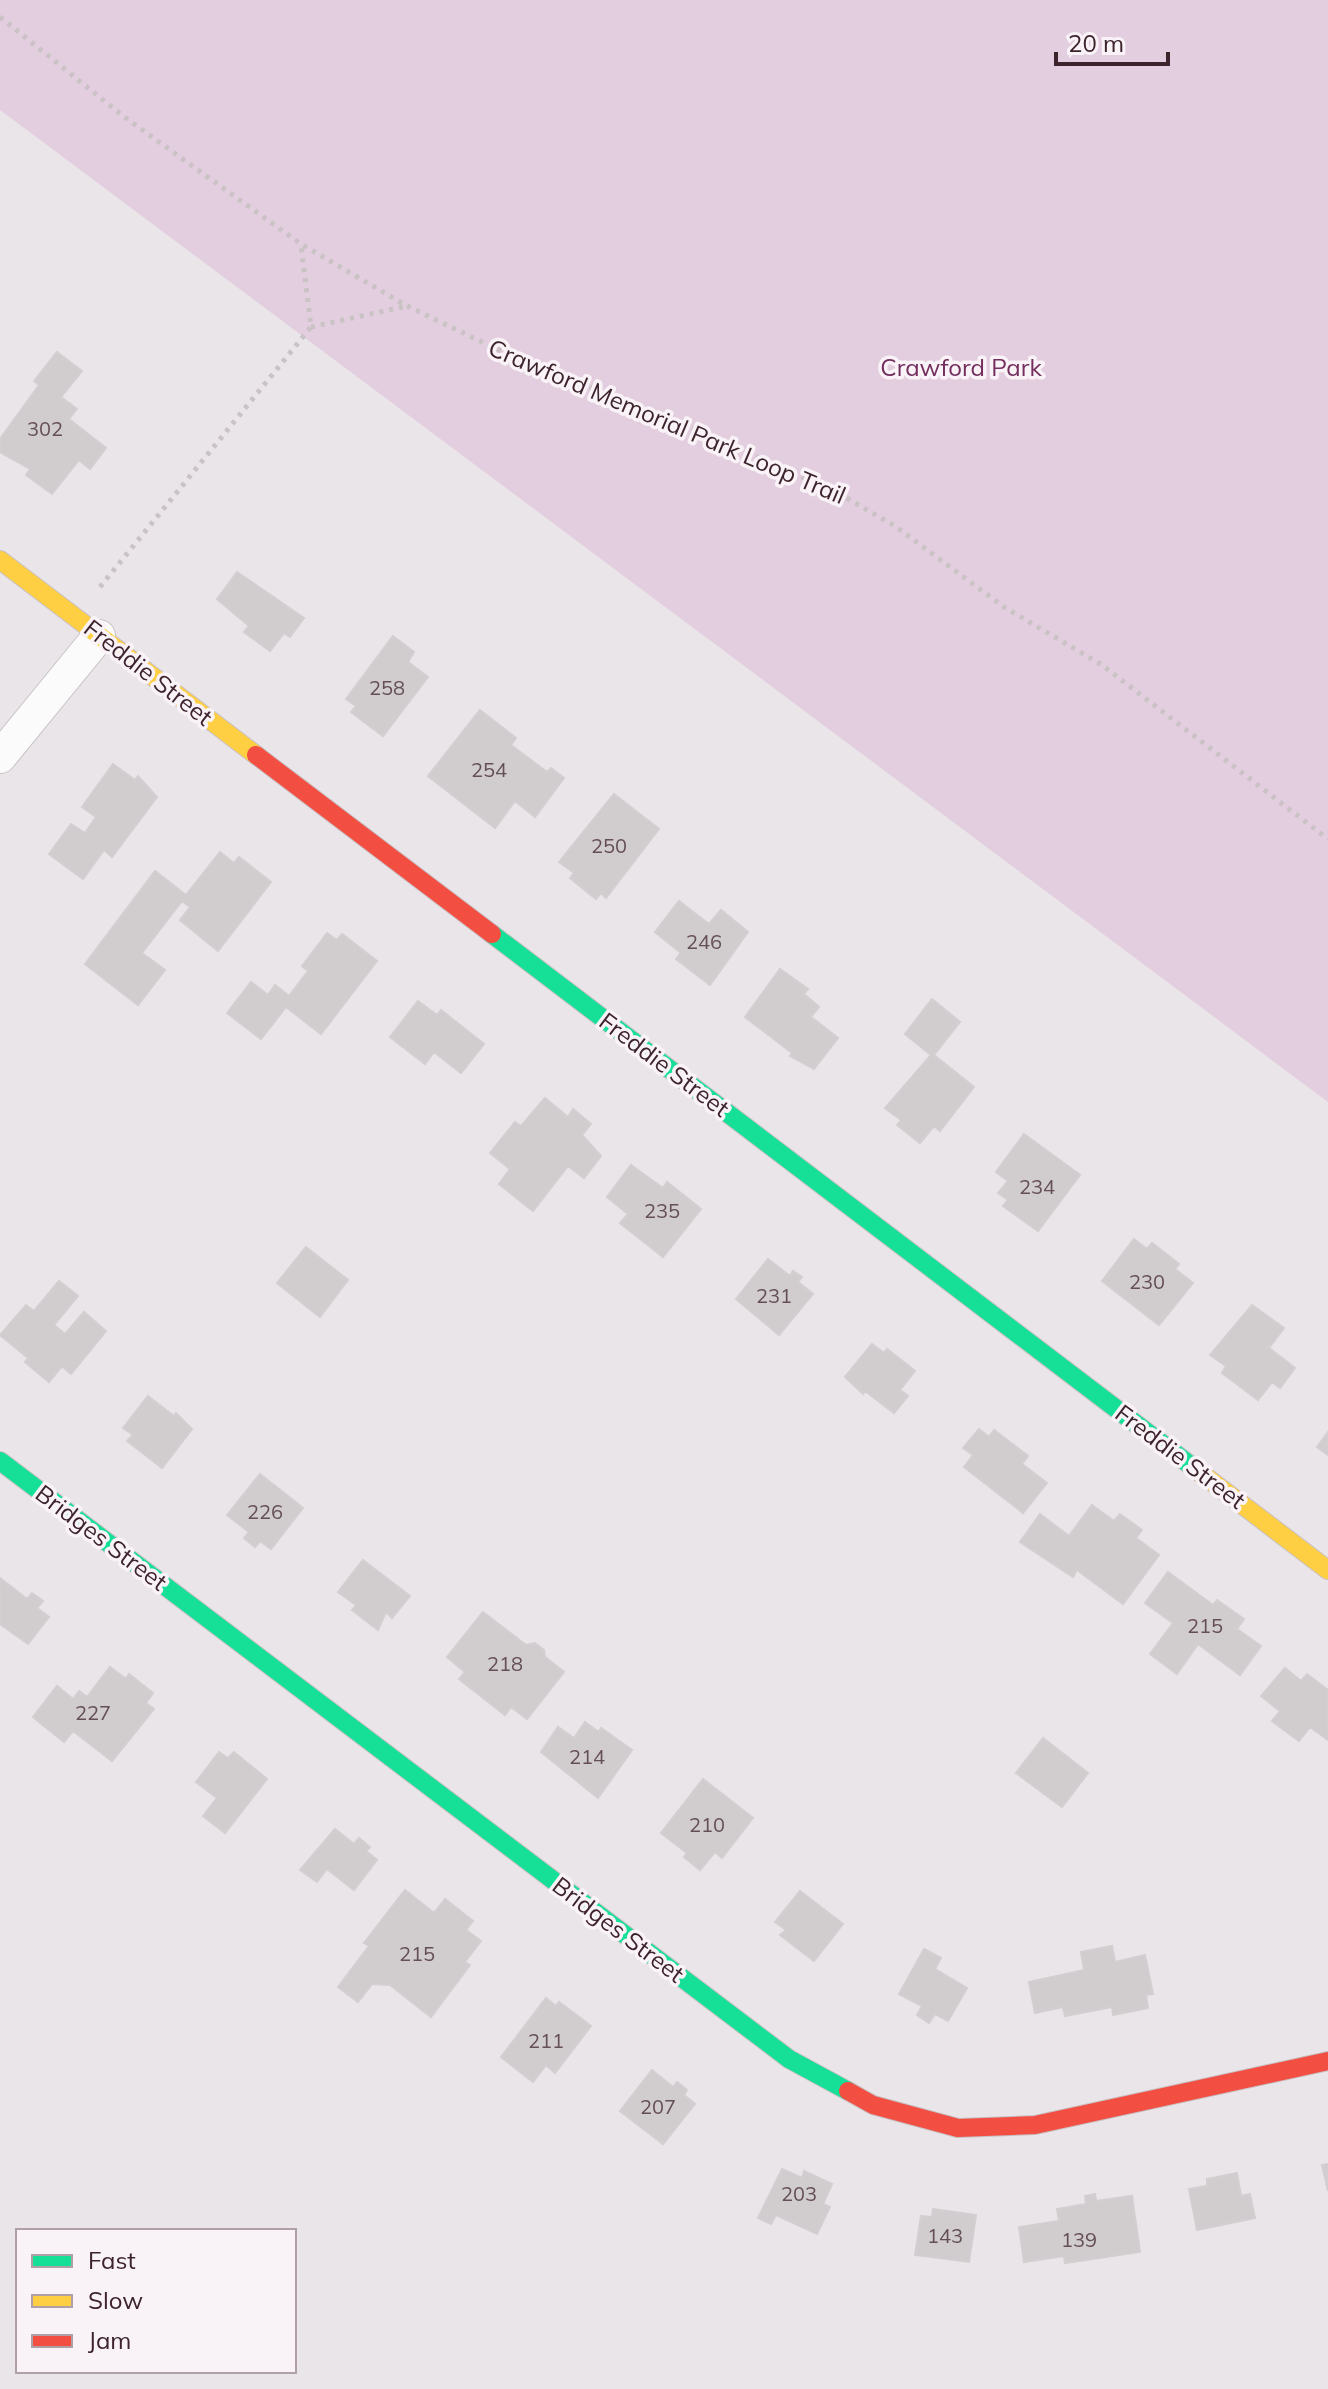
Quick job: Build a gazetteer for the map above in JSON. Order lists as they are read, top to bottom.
{
  "streets": {
    "street": ["Freddie Street", "Bridges Street"],
    "path": ["Crawford Memorial Park Loop Trail"]
  },
  "parks": ["Crawford Park"],
  "house_numbers": [
    "302",
    "258",
    "254",
    "250",
    "246",
    "234",
    "235",
    "230",
    "231",
    "226",
    "215",
    "218",
    "227",
    "214",
    "210",
    "215",
    "211",
    "207",
    "203",
    "143",
    "139"
  ],
  "legend": ["Fast", "Slow", "Jam"],
  "scale_bar": "20 m"
}
